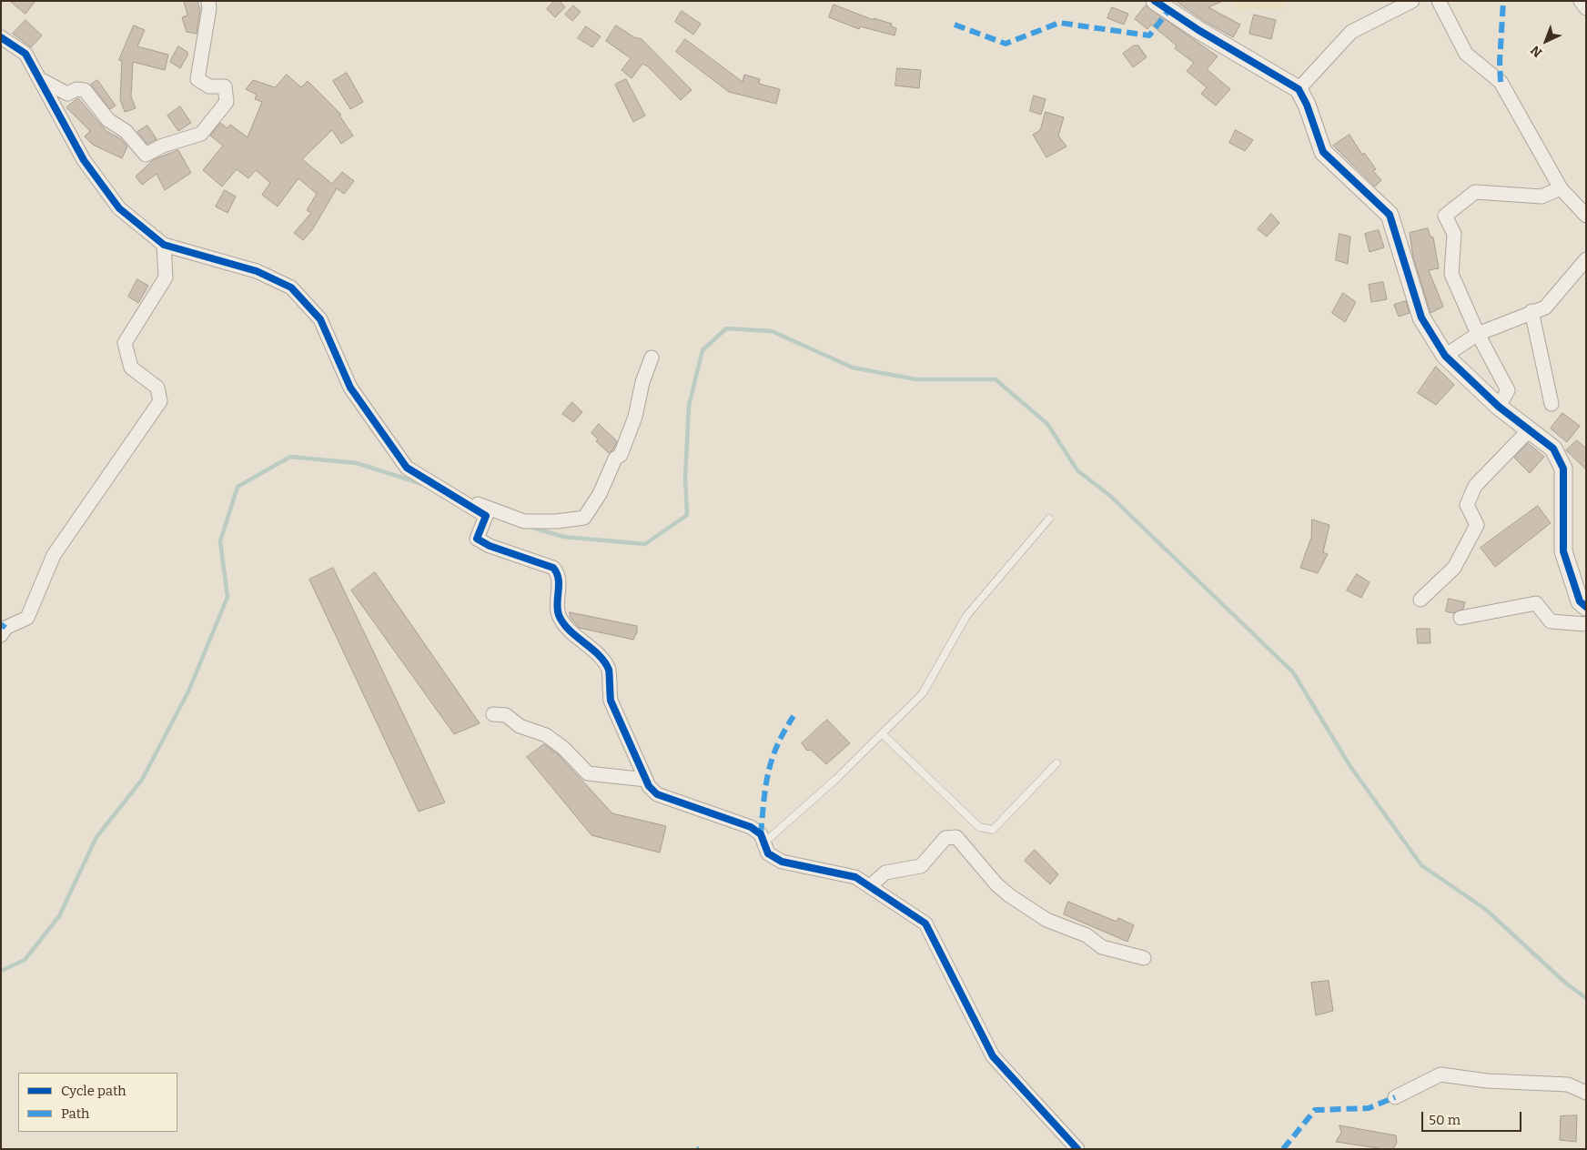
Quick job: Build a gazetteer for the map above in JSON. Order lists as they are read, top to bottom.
{
  "legend": ["Cycle path", "Path"],
  "scale_bar": "50 m",
  "north": "bottom left"
}
